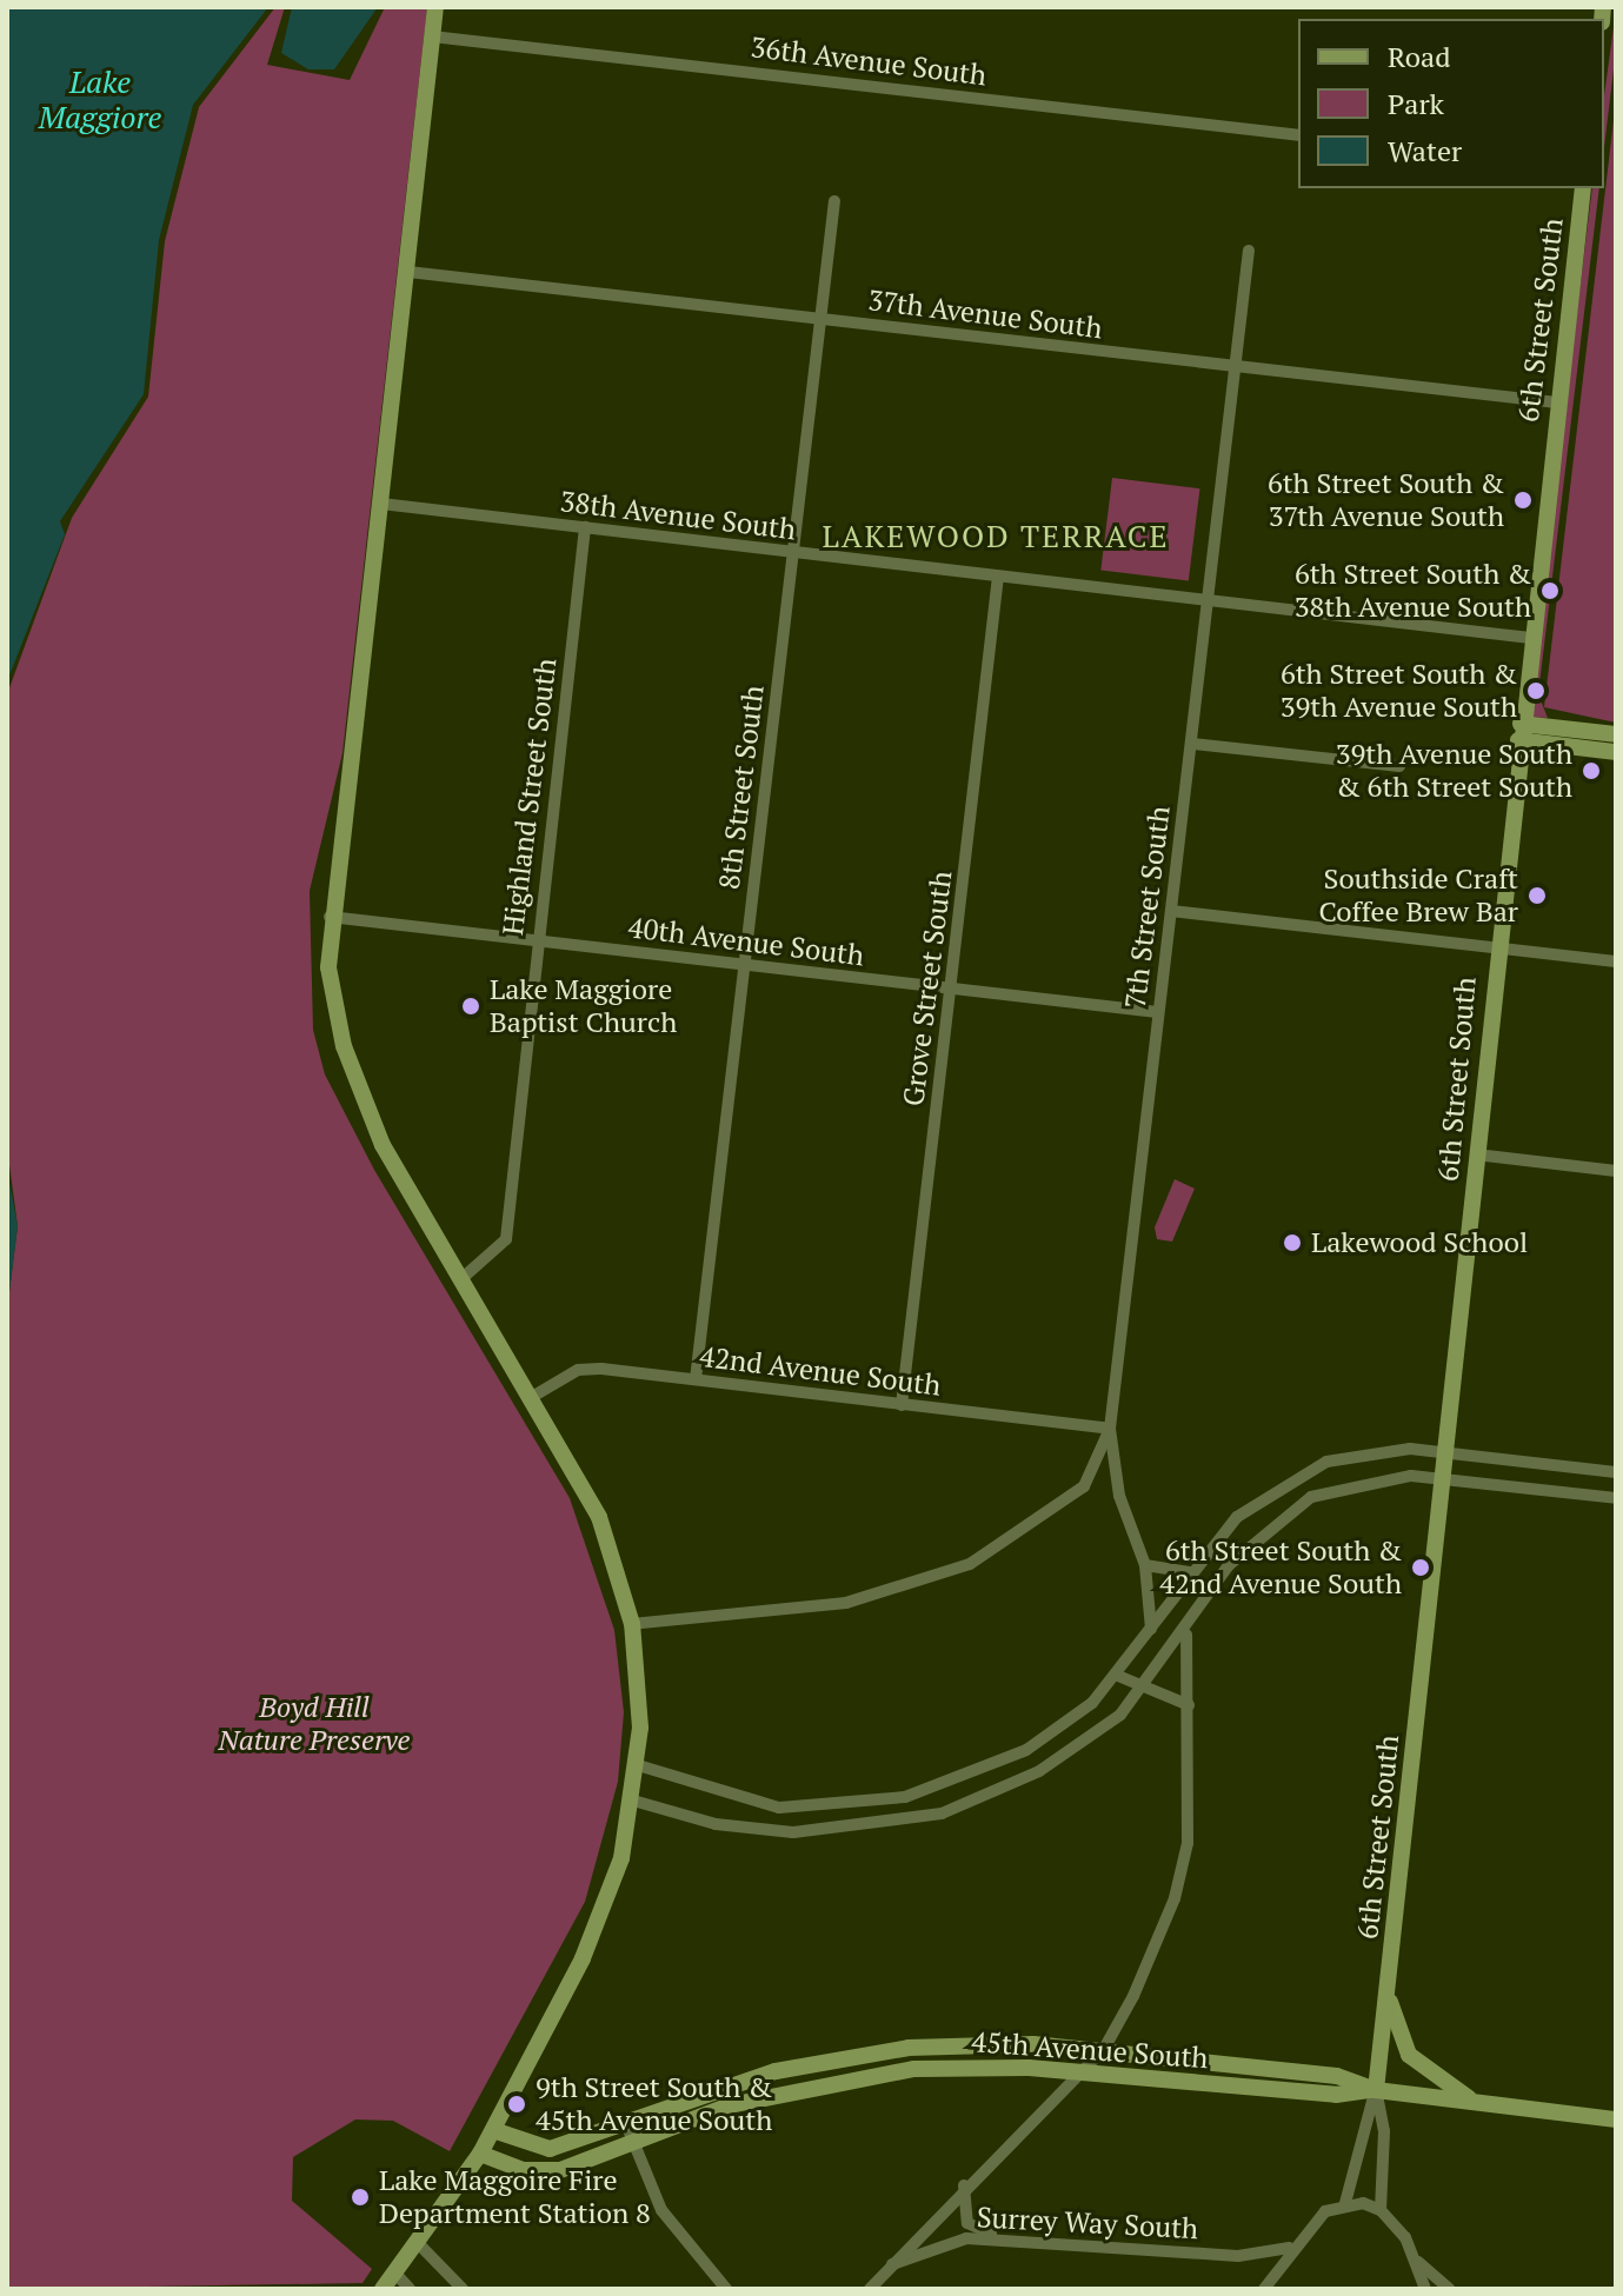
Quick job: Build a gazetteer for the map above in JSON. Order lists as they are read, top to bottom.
{
  "streets": {
    "street": [
      "36th Avenue South",
      "37th Avenue South",
      "6th Street South",
      "38th Avenue South",
      "8th Street South",
      "Highland Street South",
      "7th Street South",
      "40th Avenue South",
      "Grove Street South",
      "42nd Avenue South",
      "45th Avenue South",
      "Surrey Way South"
    ]
  },
  "crossings": [
    ["37th Avenue South", "6th Street South"],
    ["37th Avenue South", "8th Street South"],
    ["37th Avenue South", "7th Street South"],
    ["6th Street South", "38th Avenue South"],
    ["6th Street South", "45th Avenue South"],
    ["38th Avenue South", "8th Street South"],
    ["38th Avenue South", "Highland Street South"],
    ["38th Avenue South", "7th Street South"],
    ["38th Avenue South", "Grove Street South"],
    ["8th Street South", "40th Avenue South"],
    ["8th Street South", "42nd Avenue South"],
    ["Highland Street South", "40th Avenue South"],
    ["7th Street South", "40th Avenue South"],
    ["7th Street South", "42nd Avenue South"],
    ["40th Avenue South", "Grove Street South"],
    ["Grove Street South", "42nd Avenue South"]
  ],
  "districts": ["LAKEWOOD TERRACE"],
  "water": ["Lake Maggiore"],
  "parks": ["Boyd Hill Nature Preserve"],
  "places": [
    "6th Street South & 37th Avenue South",
    "6th Street South & 38th Avenue South",
    "6th Street South & 39th Avenue South",
    "39th Avenue South & 6th Street South",
    "Southside Craft Coffee Brew Bar",
    "Lake Maggiore Baptist Church",
    "Lakewood School",
    "6th Street South & 42nd Avenue South",
    "9th Street South & 45th Avenue South",
    "Lake Maggoire Fire Department Station 8"
  ],
  "legend": ["Road", "Park", "Water"]
}
